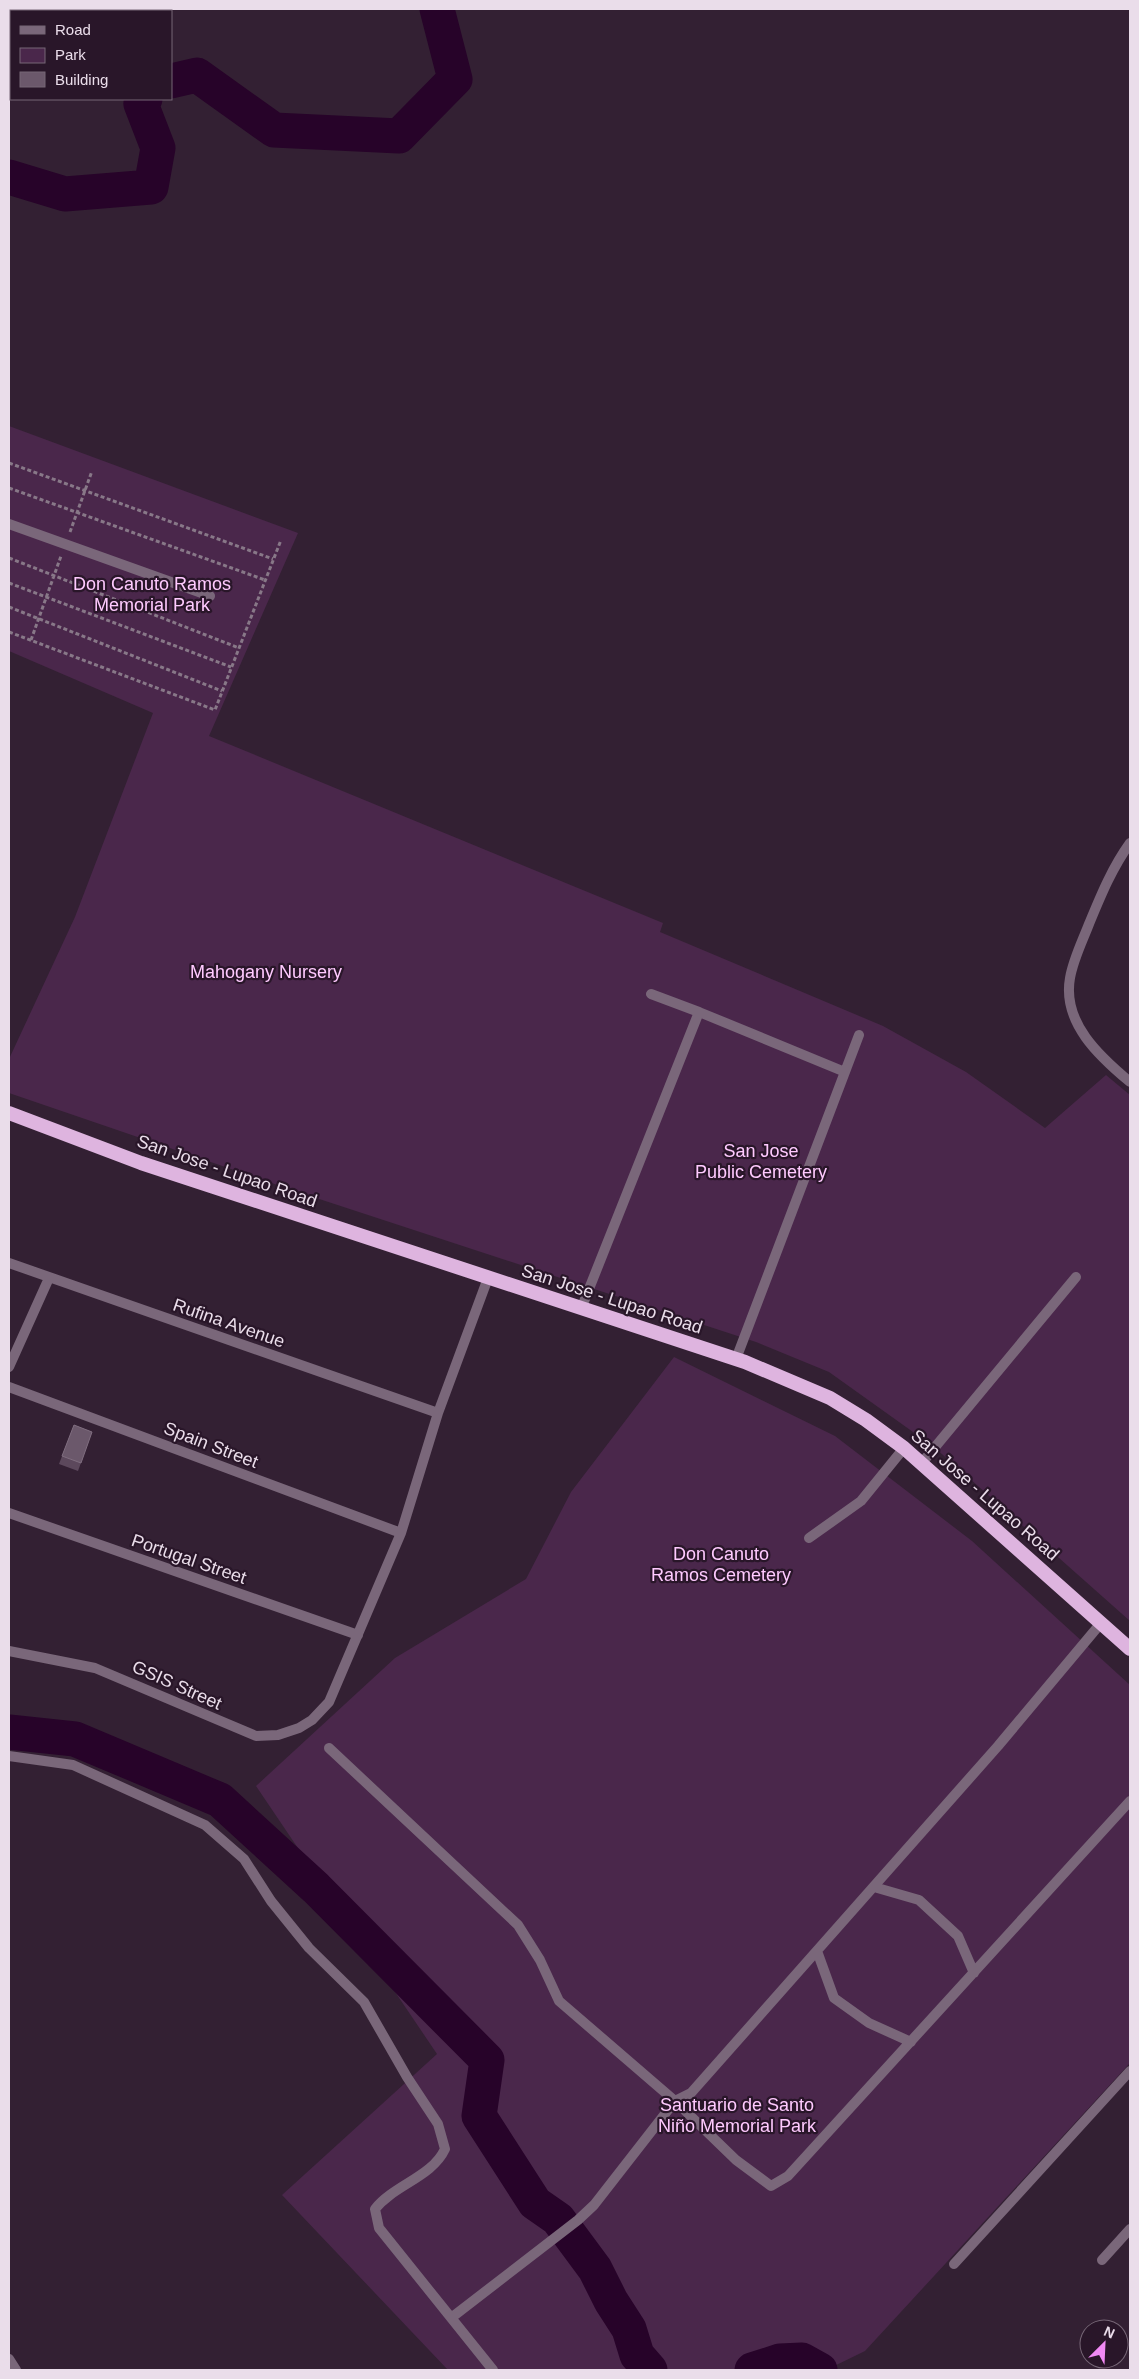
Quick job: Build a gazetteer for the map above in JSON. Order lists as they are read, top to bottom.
{
  "streets": {
    "highway": ["San Jose - Lupao Road"],
    "street": [
      "Rufina Avenue",
      "Spain Street",
      "Portugal Street",
      "GSIS Street"
    ]
  },
  "crossings": [
    ["Portugal Street", "GSIS Street"]
  ],
  "parks": [
    "Don Canuto Ramos Memorial Park",
    "Mahogany Nursery",
    "San Jose Public Cemetery",
    "Don Canuto Ramos Cemetery",
    "Santuario de Santo Niño Memorial Park"
  ],
  "legend": ["Road", "Park", "Building"],
  "north": "top right"
}
